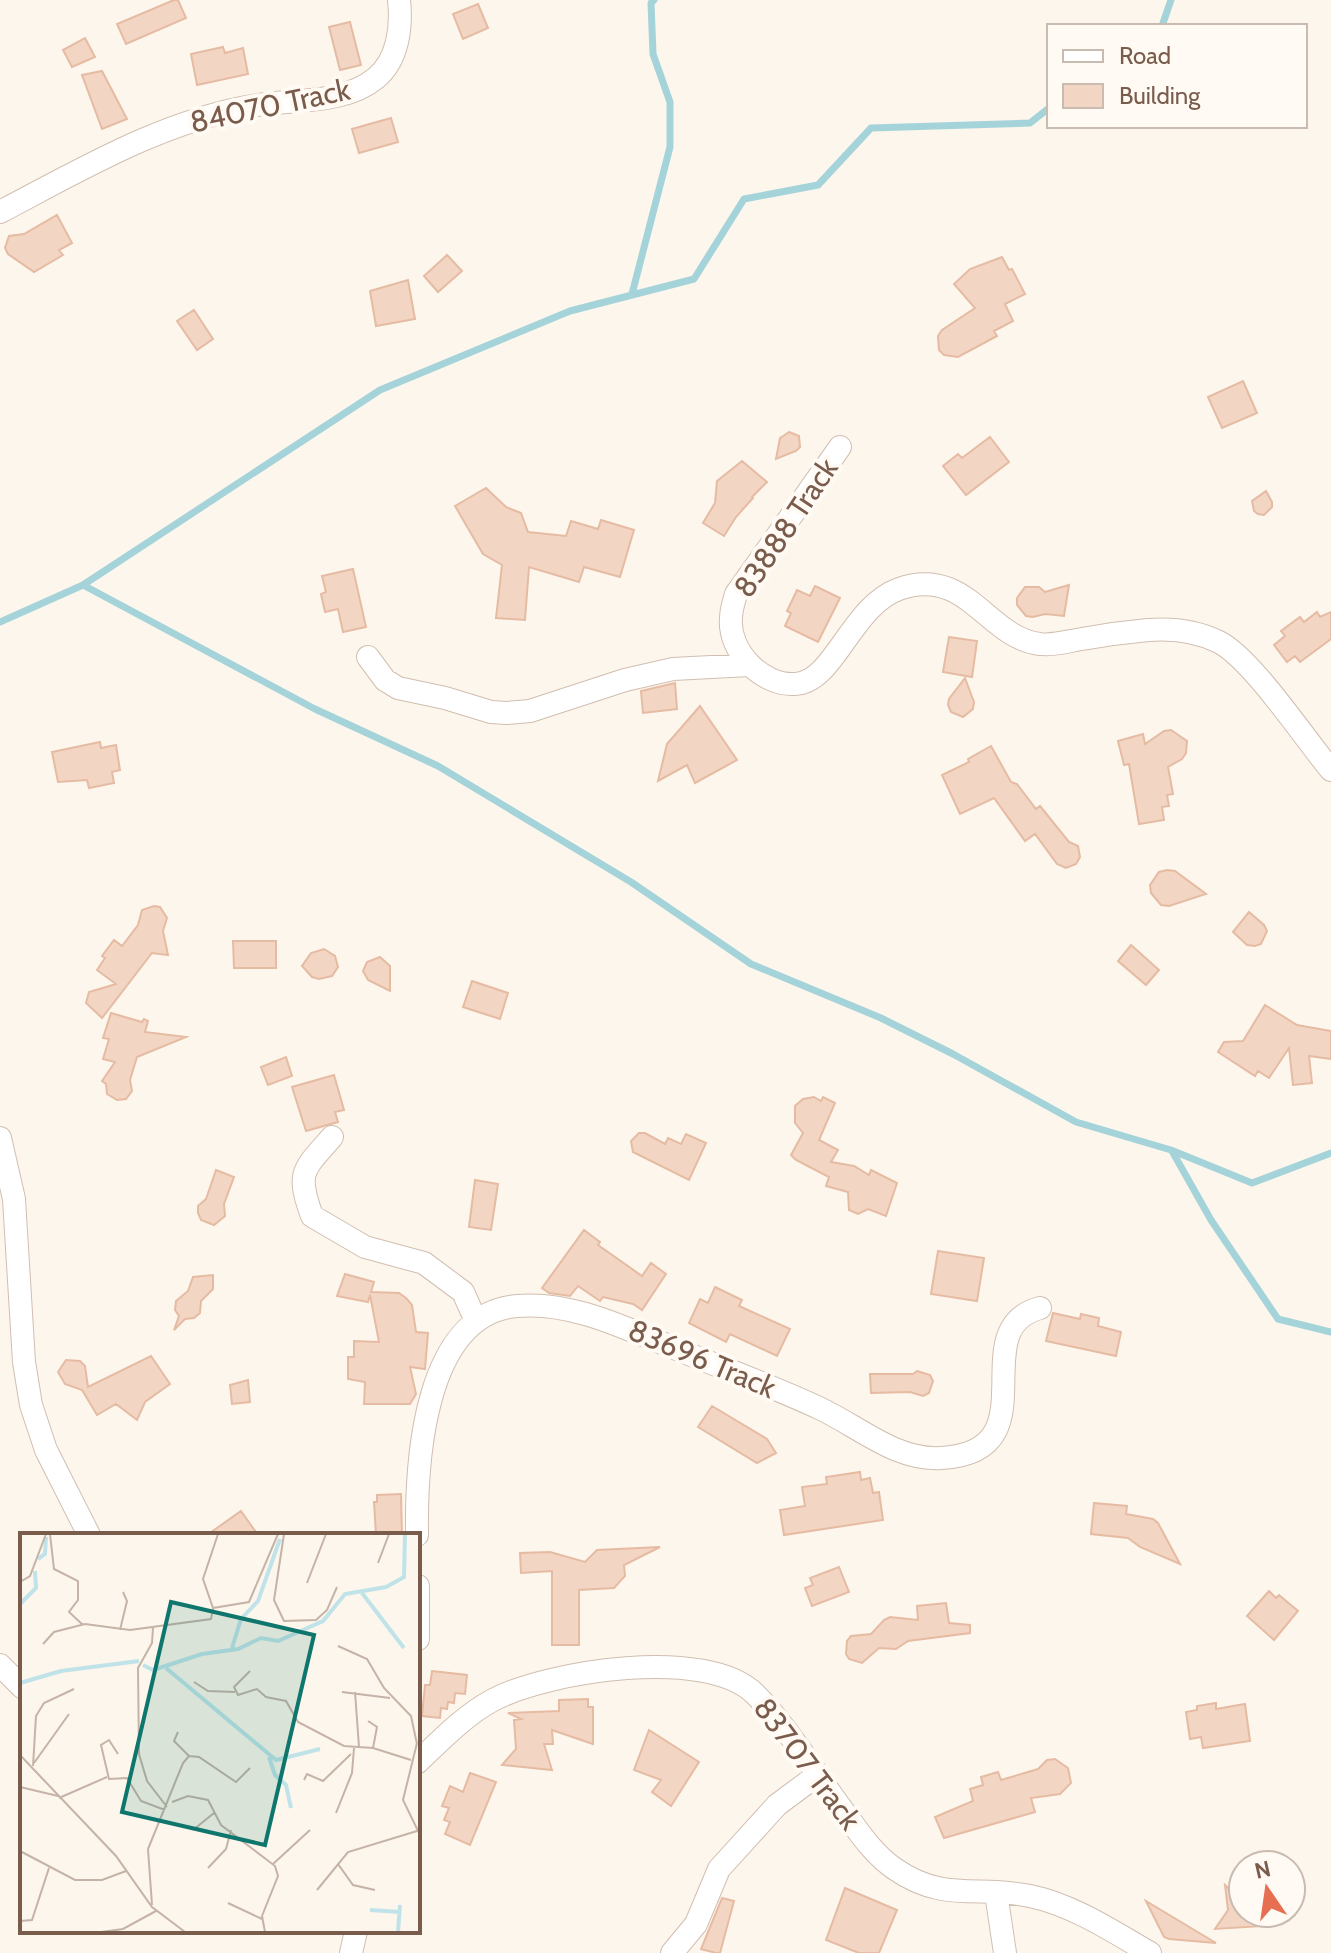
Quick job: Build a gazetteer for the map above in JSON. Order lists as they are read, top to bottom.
{
  "streets": {
    "street": [
      "84070 Track",
      "83888 Track",
      "83696 Track",
      "83707 Track"
    ]
  },
  "legend": ["Road", "Building"],
  "north": "top"
}
